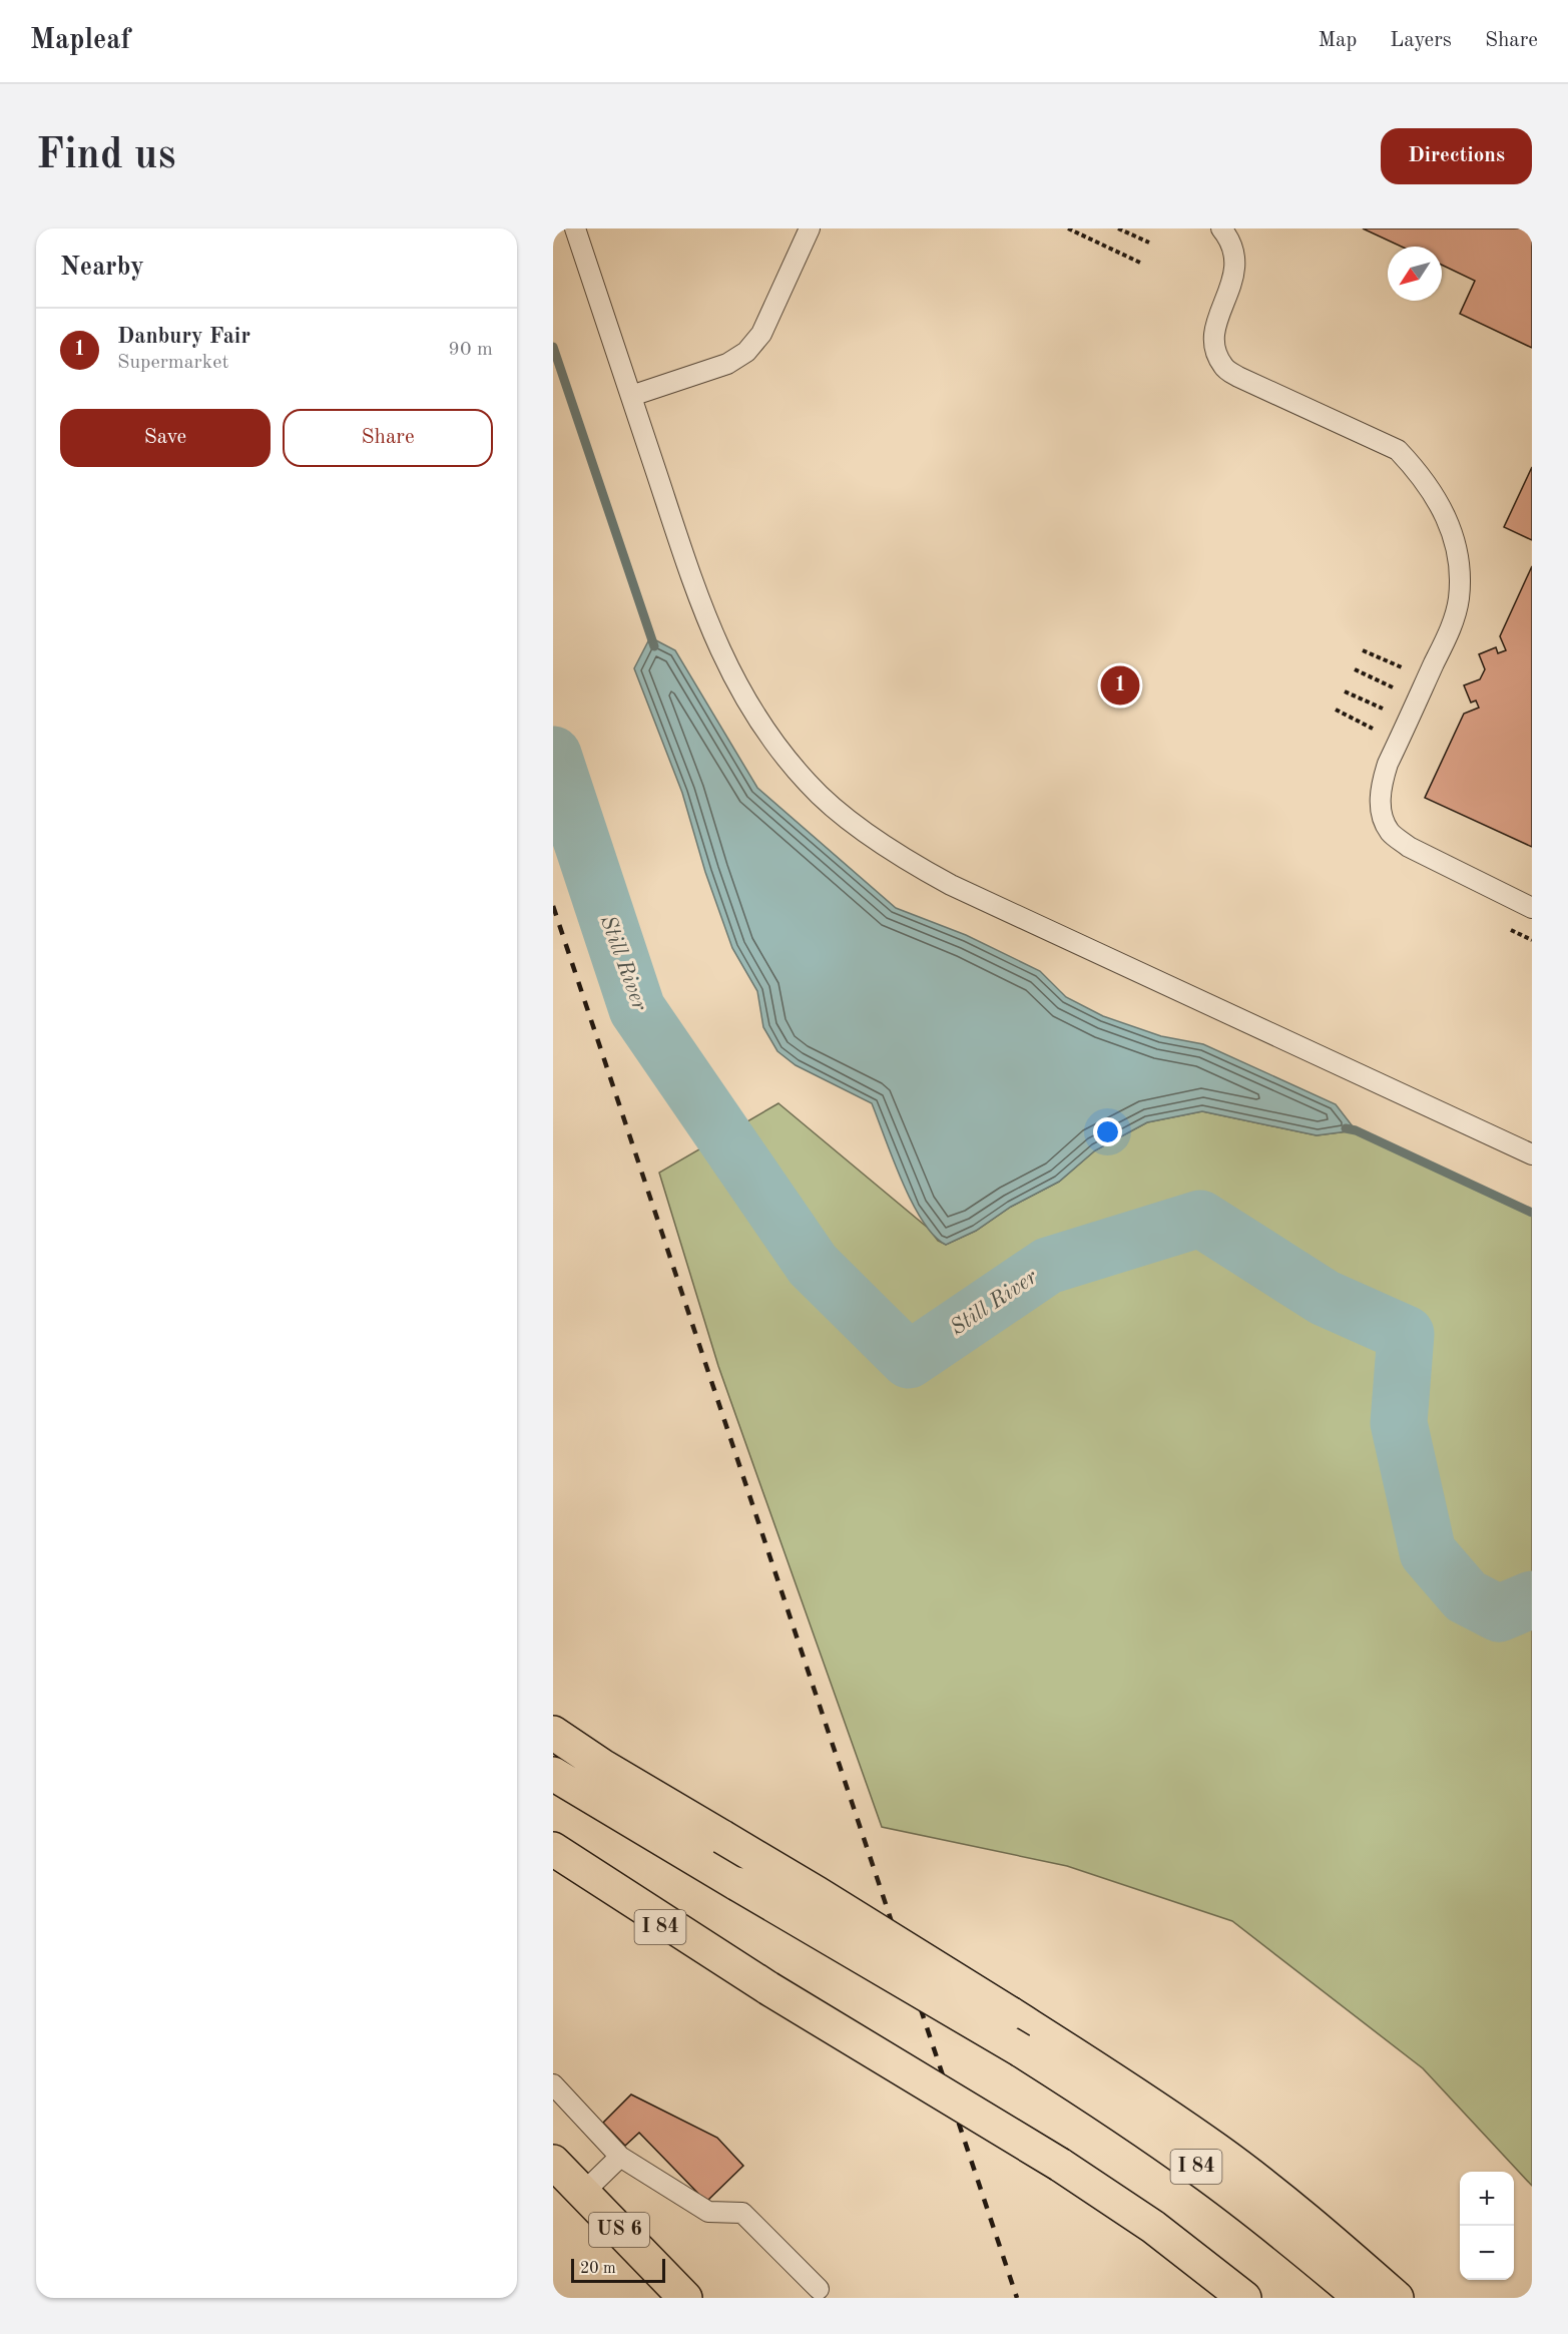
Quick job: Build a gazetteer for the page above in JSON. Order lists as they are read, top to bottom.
{
  "streets": {
    "main road": ["I 84", "US 6"]
  },
  "water": ["Still River"],
  "scale_bar": "20 m",
  "north": "bottom left",
  "page": {
    "header": "Mapleaf",
    "nav": ["Map", "Layers", "Share"],
    "buttons": [
      "Directions",
      ["Save", "Share"]
    ],
    "title": "Find us",
    "heading": "Nearby",
    "list": [
      {
        "mark": "1",
        "name": "Danbury Fair",
        "note": "Supermarket",
        "value": "90 m"
      }
    ],
    "pins": "1",
    "map_buttons": ["+", "−"],
    "scale": "20 m"
  }
}
